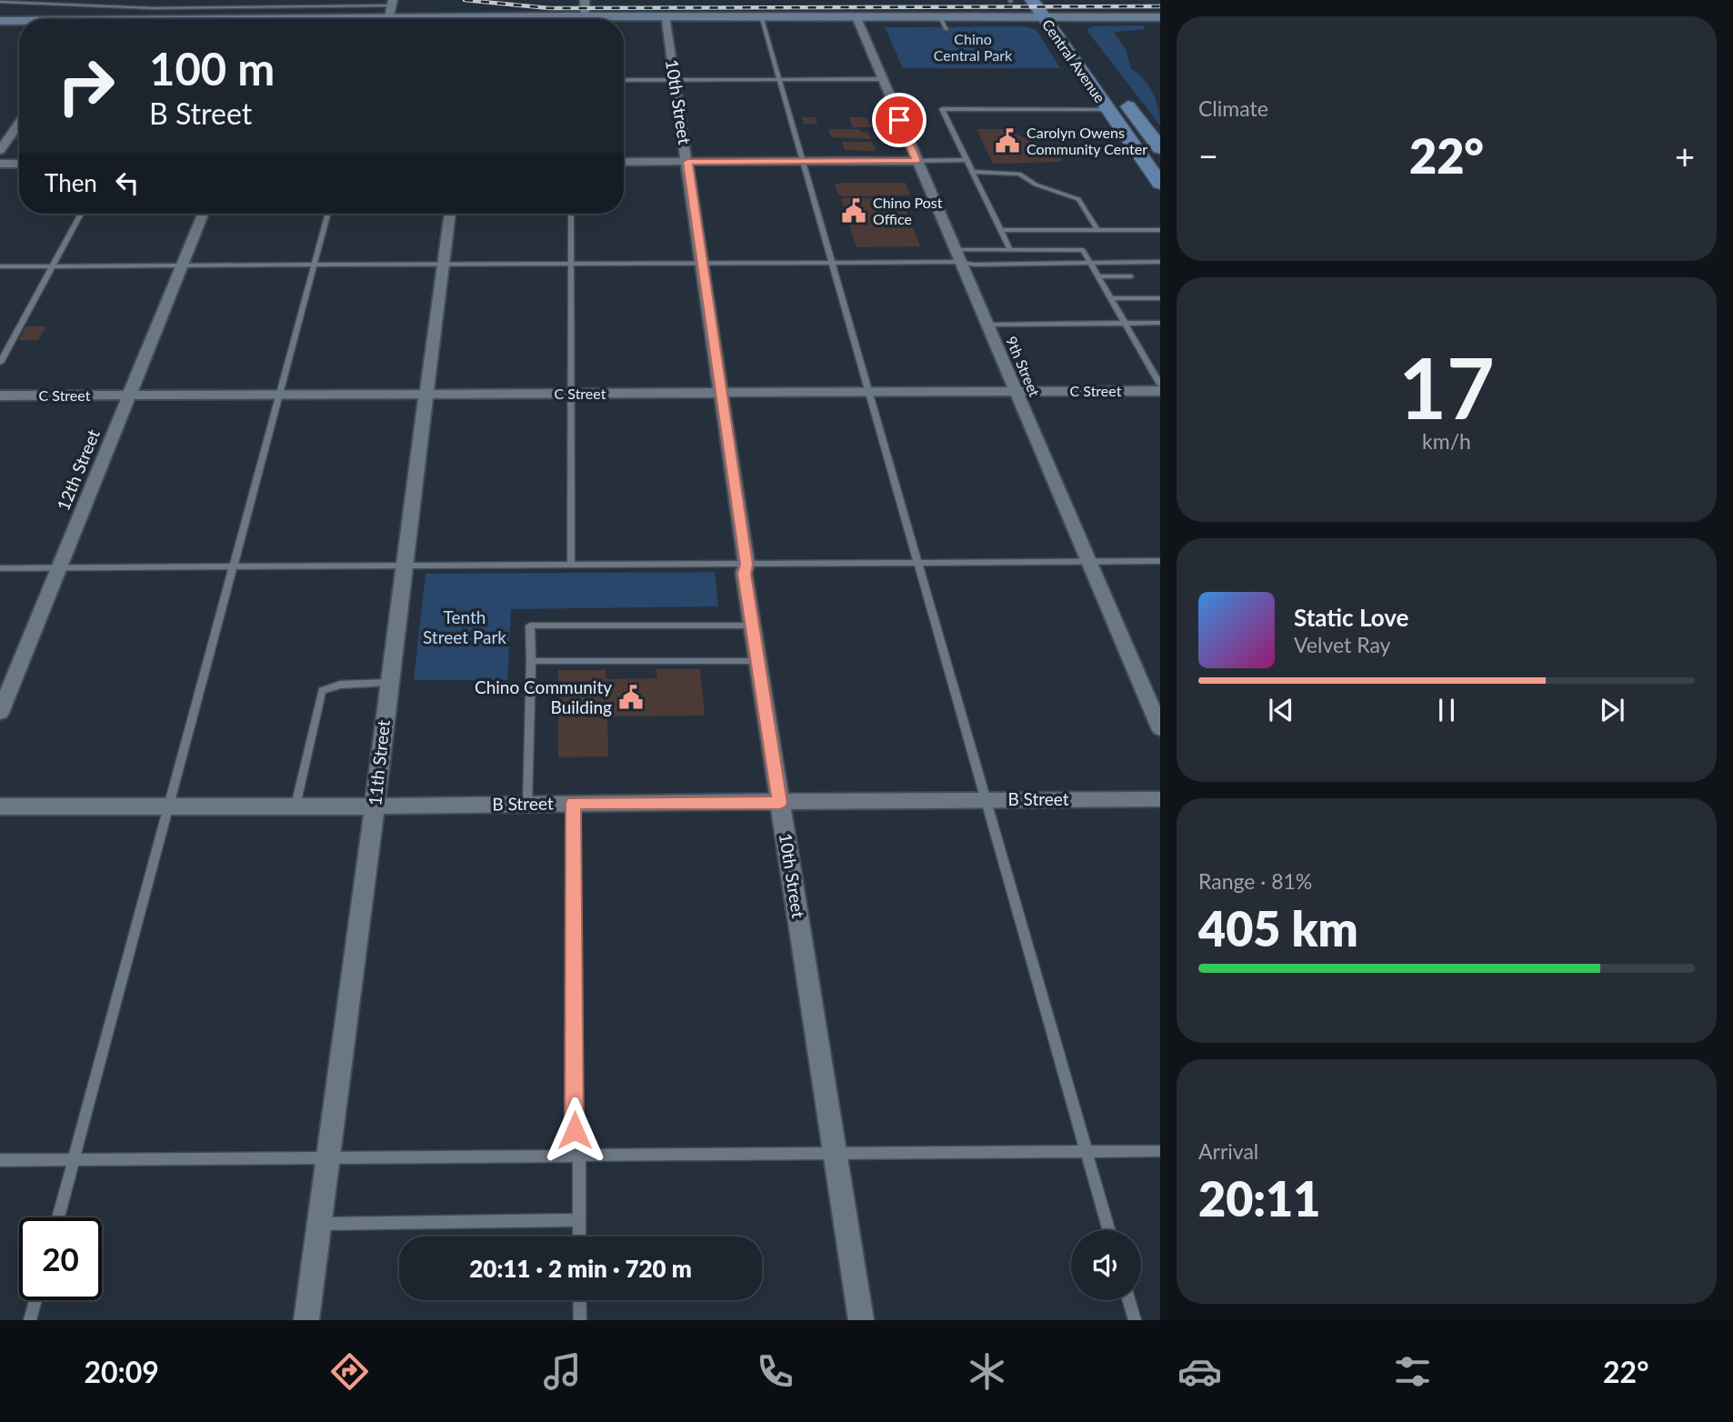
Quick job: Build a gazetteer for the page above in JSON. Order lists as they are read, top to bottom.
{
  "streets": {
    "main road": ["Central Avenue"],
    "street": [
      "10th Street",
      "9th Street",
      "C Street",
      "12th Street",
      "11th Street",
      "B Street"
    ]
  },
  "crossings": [
    ["10th Street", "C Street"],
    ["10th Street", "B Street"],
    ["9th Street", "C Street"],
    ["C Street", "12th Street"],
    ["C Street", "11th Street"],
    ["11th Street", "B Street"]
  ],
  "parks": ["Chino Central Park", "Tenth Street Park"],
  "places": {
    "public building": ["Carolyn Owens Community Center", "Chino Post Office", "Chino Community Building"]
  },
  "page": {
    "tile": [
      "Climate",
      ["17", "km/h"],
      ["Range · 81%", "405 km"],
      ["Arrival", "20:11"]
    ],
    "turn": ["100 m", "B Street"],
    "heat": ["−", "22°", "+"],
    "then": "Then",
    "song": ["Static Love", "Velvet Ray"],
    "limit": "20",
    "trip": "20:11 · 2 min · 720 m",
    "tabs": ["20:09", "22°"]
  }
}
